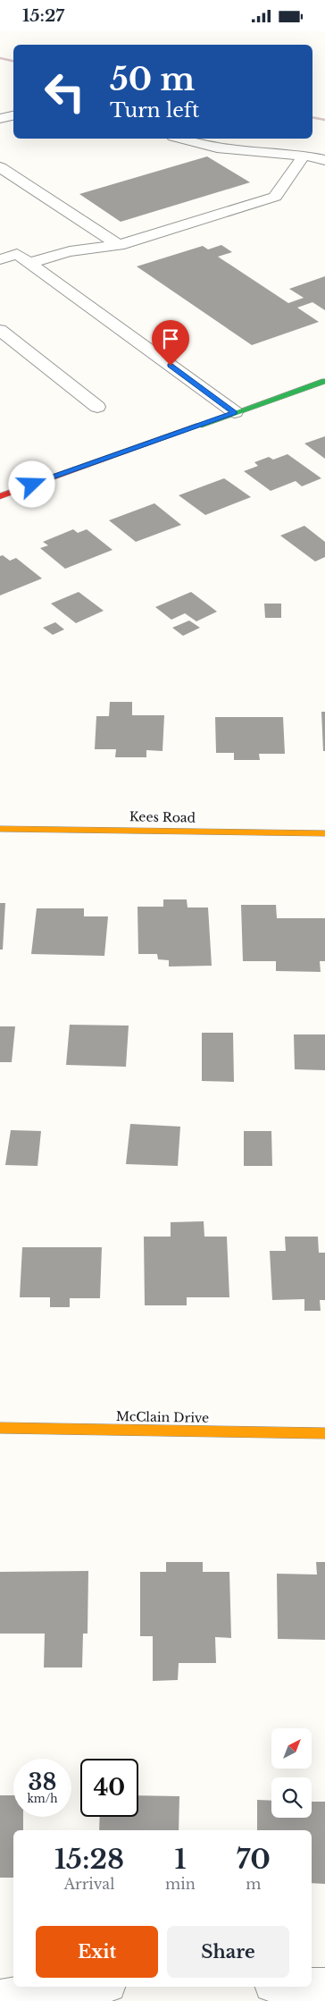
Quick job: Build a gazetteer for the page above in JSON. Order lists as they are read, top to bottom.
{
  "streets": {
    "street": ["Kees Road", "McClain Drive"]
  },
  "north": "top right",
  "page": {
    "status": "15:27",
    "turn": ["50 m", "Turn left"],
    "speed": "38 km/h",
    "limit": "40",
    "eta": [
      "15:28",
      "Arrival",
      "1",
      "min",
      "70",
      "m"
    ],
    "buttons": ["Exit", "Share"]
  }
}
